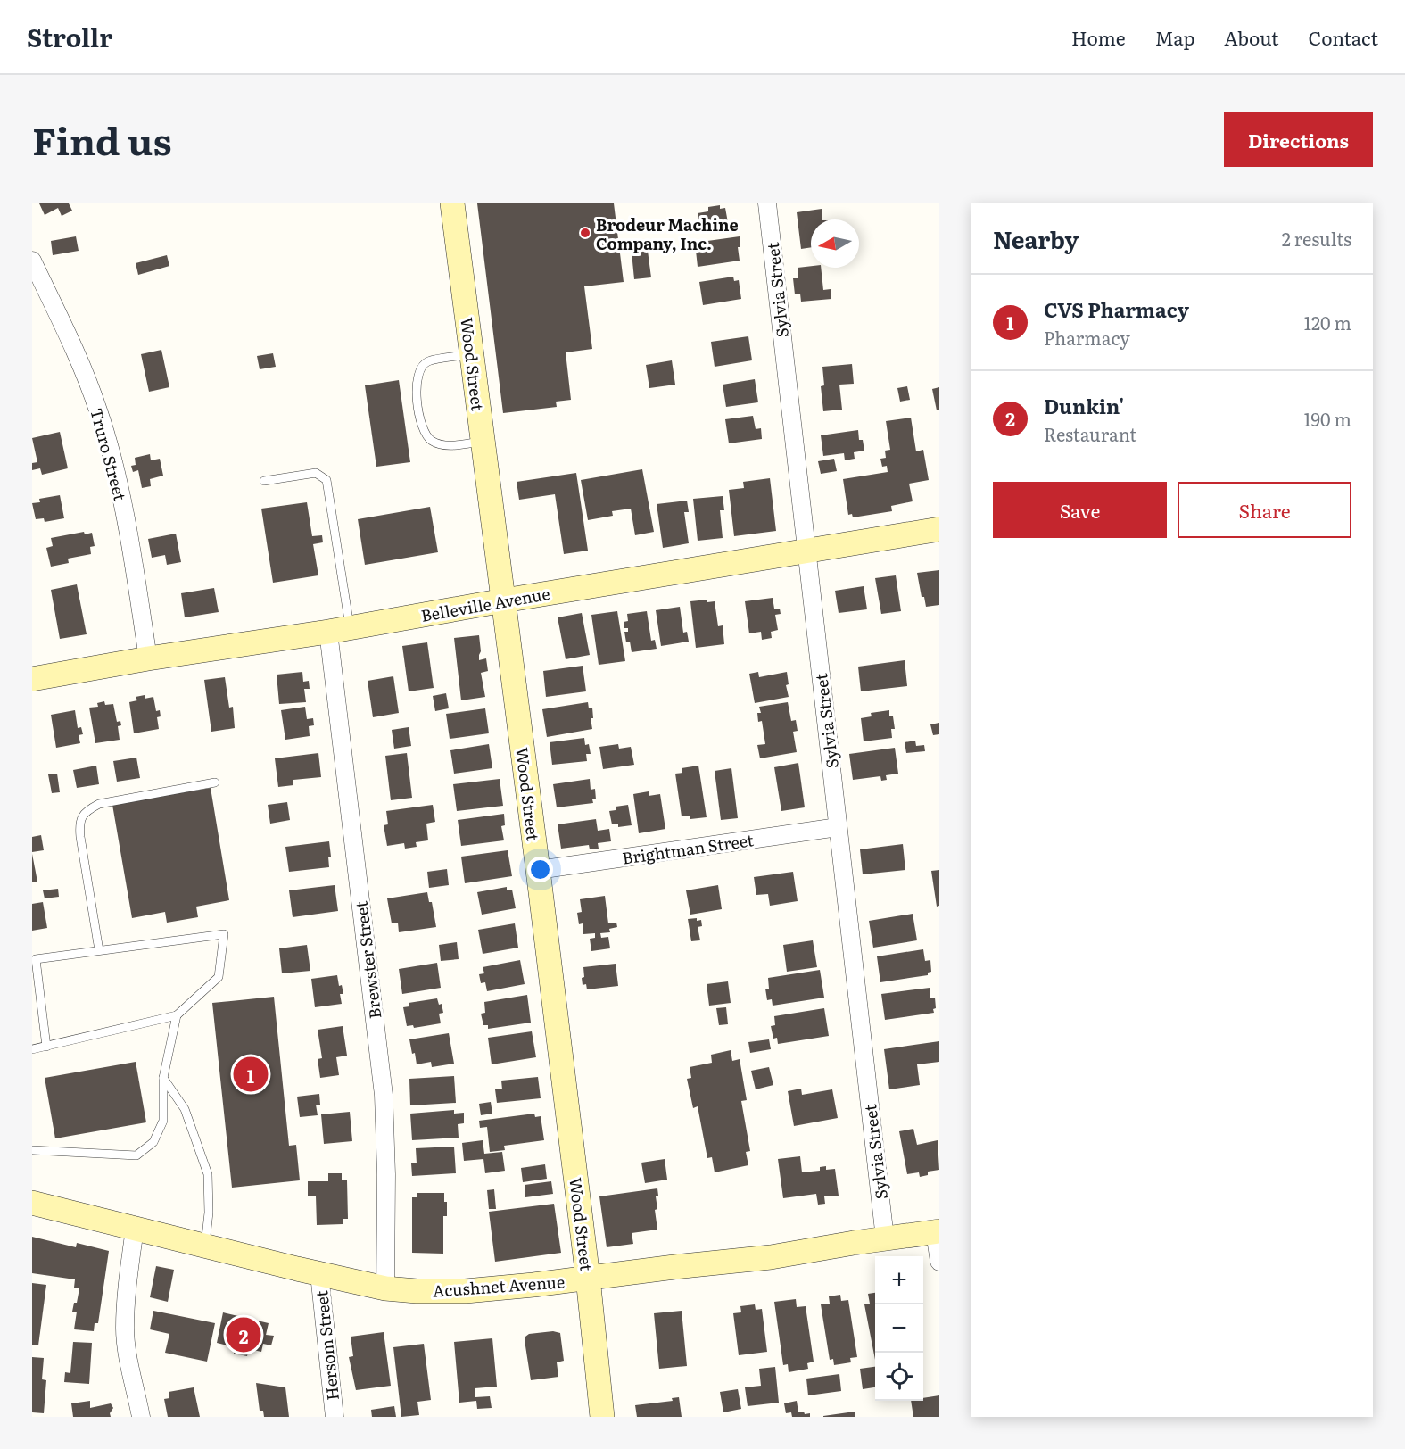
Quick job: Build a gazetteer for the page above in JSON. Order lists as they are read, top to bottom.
{
  "streets": {
    "main road": ["Wood Street", "Belleville Avenue", "Acushnet Avenue"],
    "street": [
      "Sylvia Street",
      "Truro Street",
      "Brightman Street",
      "Brewster Street",
      "Hersom Street"
    ]
  },
  "crossings": [
    ["Sylvia Street", "Belleville Avenue"],
    ["Sylvia Street", "Brightman Street"],
    ["Sylvia Street", "Acushnet Avenue"],
    ["Wood Street", "Belleville Avenue"],
    ["Wood Street", "Brightman Street"],
    ["Wood Street", "Acushnet Avenue"],
    ["Truro Street", "Belleville Avenue"],
    ["Belleville Avenue", "Brewster Street"],
    ["Brewster Street", "Acushnet Avenue"],
    ["Acushnet Avenue", "Hersom Street"]
  ],
  "places": ["Brodeur Machine Company, Inc."],
  "north": "left",
  "page": {
    "header": "Strollr",
    "nav": [
      "Home",
      "Map",
      "About",
      "Contact"
    ],
    "title": "Find us",
    "buttons": [
      "Directions",
      ["Save", "Share"]
    ],
    "heading": ["Nearby", "2 results"],
    "list": [
      {
        "mark": "1",
        "name": "CVS Pharmacy",
        "note": "Pharmacy",
        "value": "120 m"
      },
      {
        "mark": "2",
        "name": "Dunkin'",
        "note": "Restaurant",
        "value": "190 m"
      }
    ],
    "pins": ["1", "2"],
    "map_buttons": ["+", "−"]
  }
}
